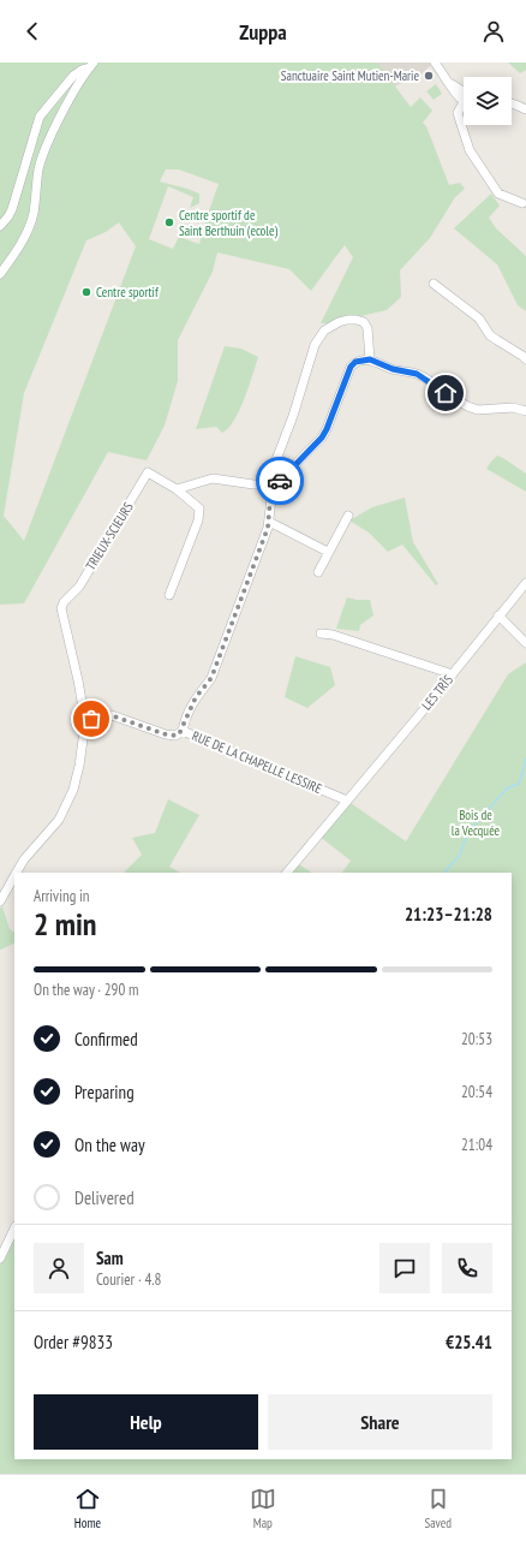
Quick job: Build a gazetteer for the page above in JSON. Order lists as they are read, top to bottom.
{
  "streets": {
    "street": ["TRIEUX-SCIEURS", "LES TRÎS", "RUE DE LA CHAPELLE LESSIRE"]
  },
  "crossings": [
    ["TRIEUX-SCIEURS", "RUE DE LA CHAPELLE LESSIRE"],
    ["LES TRÎS", "RUE DE LA CHAPELLE LESSIRE"]
  ],
  "parks": ["Bois de la Vecquée"],
  "places": ["Sanctuaire Saint Mutien-Marie", "Centre sportif de Saint Berthuin (ecole)", "Centre sportif"],
  "page": {
    "header": "Zuppa",
    "heading": ["2 min", "Arriving in", "21:23–21:28"],
    "panel": [
      "Sam",
      "Courier · 4.8",
      "Order #9833",
      "€25.41"
    ],
    "bar": "On the way · 290 m",
    "list": [
      ["Confirmed", "20:53"],
      ["Preparing", "20:54"],
      ["On the way", "21:04"],
      "Delivered"
    ],
    "buttons": ["Help", "Share"],
    "tabs": ["Home", "Map", "Saved"]
  }
}
